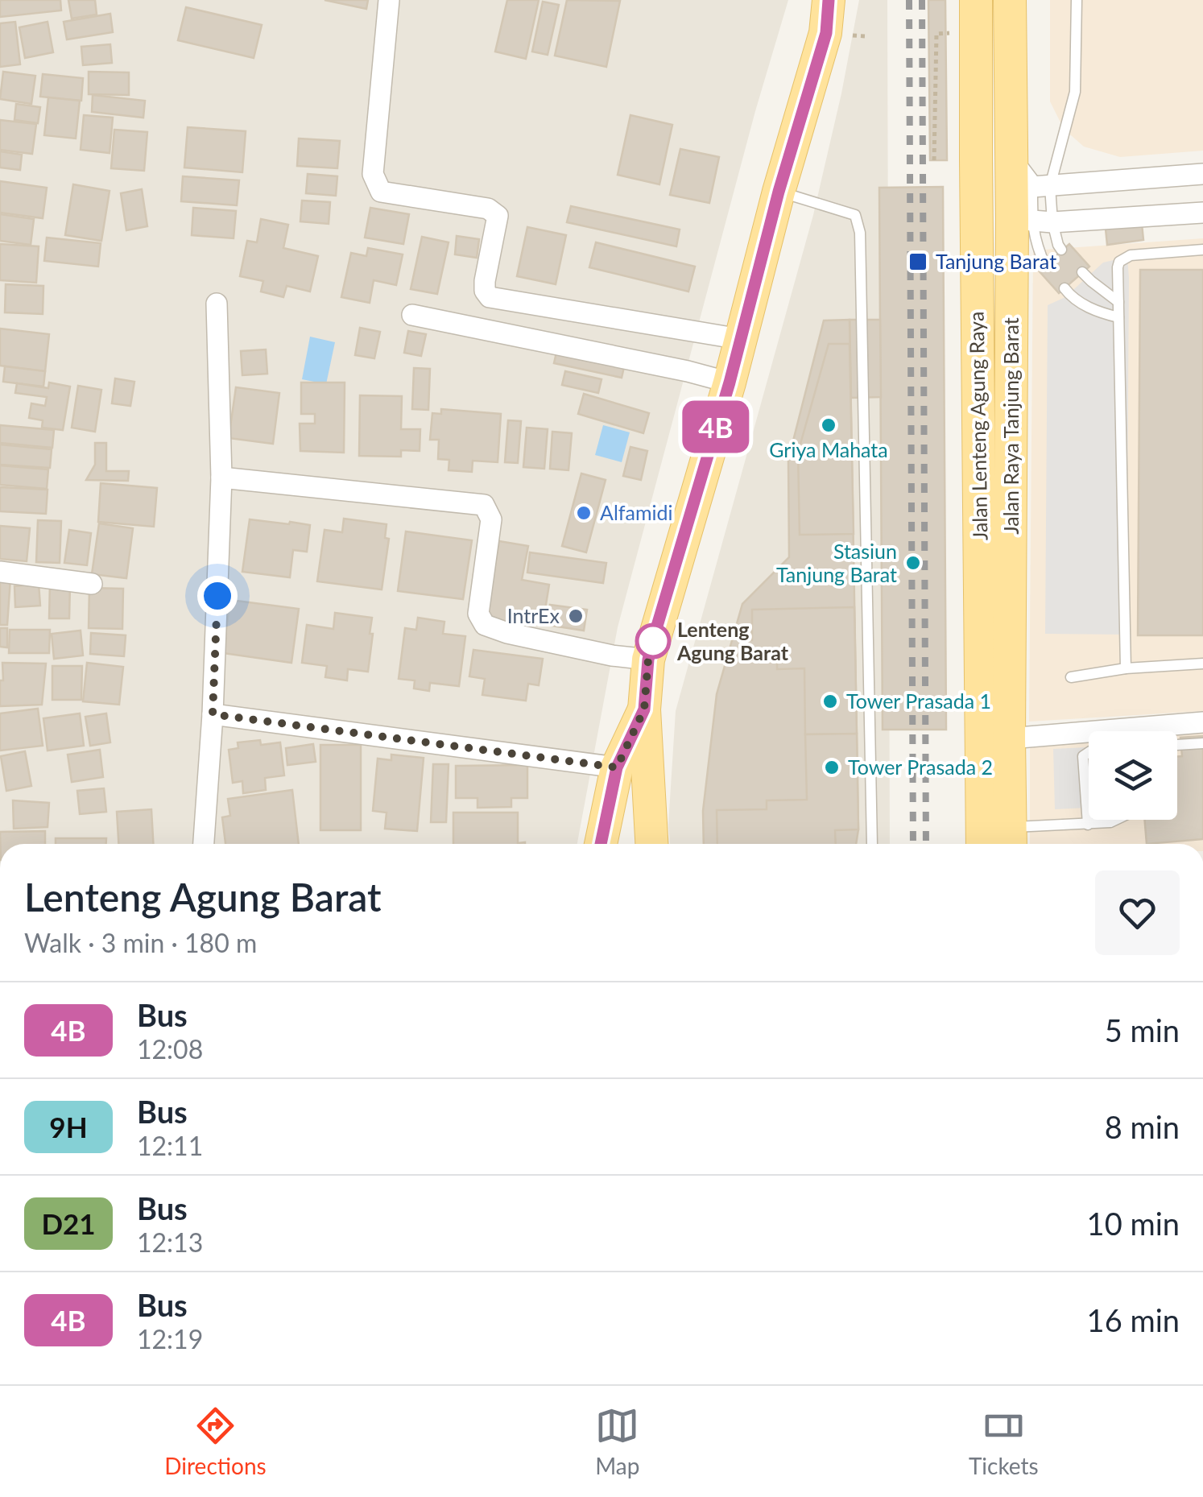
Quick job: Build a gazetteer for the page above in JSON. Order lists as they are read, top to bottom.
{
  "streets": {
    "main road": ["Jalan Lenteng Agung Raya", "Jalan Raya Tanjung Barat"]
  },
  "places": {
    "transit": ["Tanjung Barat"],
    "other": [
      "Griya Mahata",
      "Alfamidi",
      "Stasiun Tanjung Barat",
      "IntrEx",
      "Lenteng Agung Barat",
      "Tower Prasada 1",
      "Tower Prasada 2"
    ]
  },
  "lines": ["bus line 4B"],
  "page": {
    "on_map": "4B",
    "heading": ["Lenteng Agung Barat", "Walk · 3 min · 180 m"],
    "list": [
      {
        "mark": "4B",
        "name": "Bus",
        "note": "12:08",
        "value": "5 min"
      },
      {
        "mark": "9H",
        "name": "Bus",
        "note": "12:11",
        "value": "8 min"
      },
      {
        "mark": "D21",
        "name": "Bus",
        "note": "12:13",
        "value": "10 min"
      },
      {
        "mark": "4B",
        "name": "Bus",
        "note": "12:19",
        "value": "16 min"
      }
    ],
    "tabs": ["Directions", "Map", "Tickets"]
  }
}
